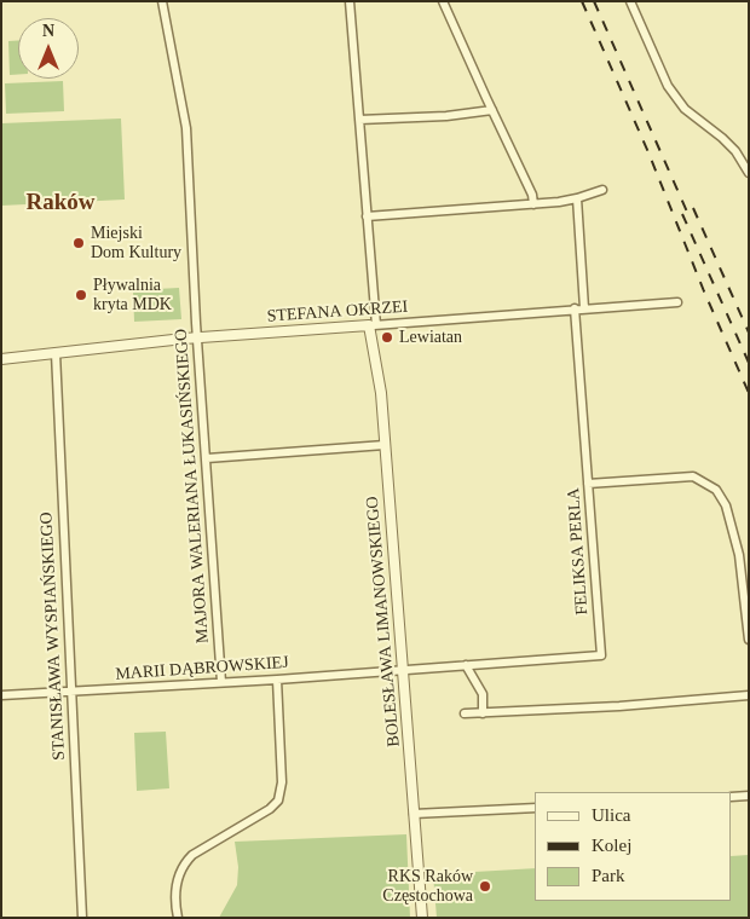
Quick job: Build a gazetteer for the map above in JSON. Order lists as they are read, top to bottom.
{
  "streets": {
    "street": [
      "STEFANA OKRZEI",
      "MAJORA WALERIANA ŁUKASIŃSKIEGO",
      "FELIKSA PERLA",
      "BOLESŁAWA LIMANOWSKIEGO",
      "STANISŁAWA WYSPIAŃSKIEGO",
      "MARII DĄBROWSKIEJ"
    ]
  },
  "crossings": [
    ["STEFANA OKRZEI", "MAJORA WALERIANA ŁUKASIŃSKIEGO"],
    ["STEFANA OKRZEI", "FELIKSA PERLA"],
    ["STEFANA OKRZEI", "BOLESŁAWA LIMANOWSKIEGO"],
    ["STEFANA OKRZEI", "STANISŁAWA WYSPIAŃSKIEGO"],
    ["MAJORA WALERIANA ŁUKASIŃSKIEGO", "MARII DĄBROWSKIEJ"],
    ["FELIKSA PERLA", "BOLESŁAWA LIMANOWSKIEGO"],
    ["FELIKSA PERLA", "MARII DĄBROWSKIEJ"],
    ["BOLESŁAWA LIMANOWSKIEGO", "MARII DĄBROWSKIEJ"],
    ["STANISŁAWA WYSPIAŃSKIEGO", "MARII DĄBROWSKIEJ"]
  ],
  "districts": ["Raków"],
  "places": [
    "Miejski Dom Kultury",
    "Pływalnia kryta MDK",
    "Lewiatan",
    "RKS Raków Częstochowa"
  ],
  "legend": ["Ulica", "Kolej", "Park"],
  "north": "top"
}
